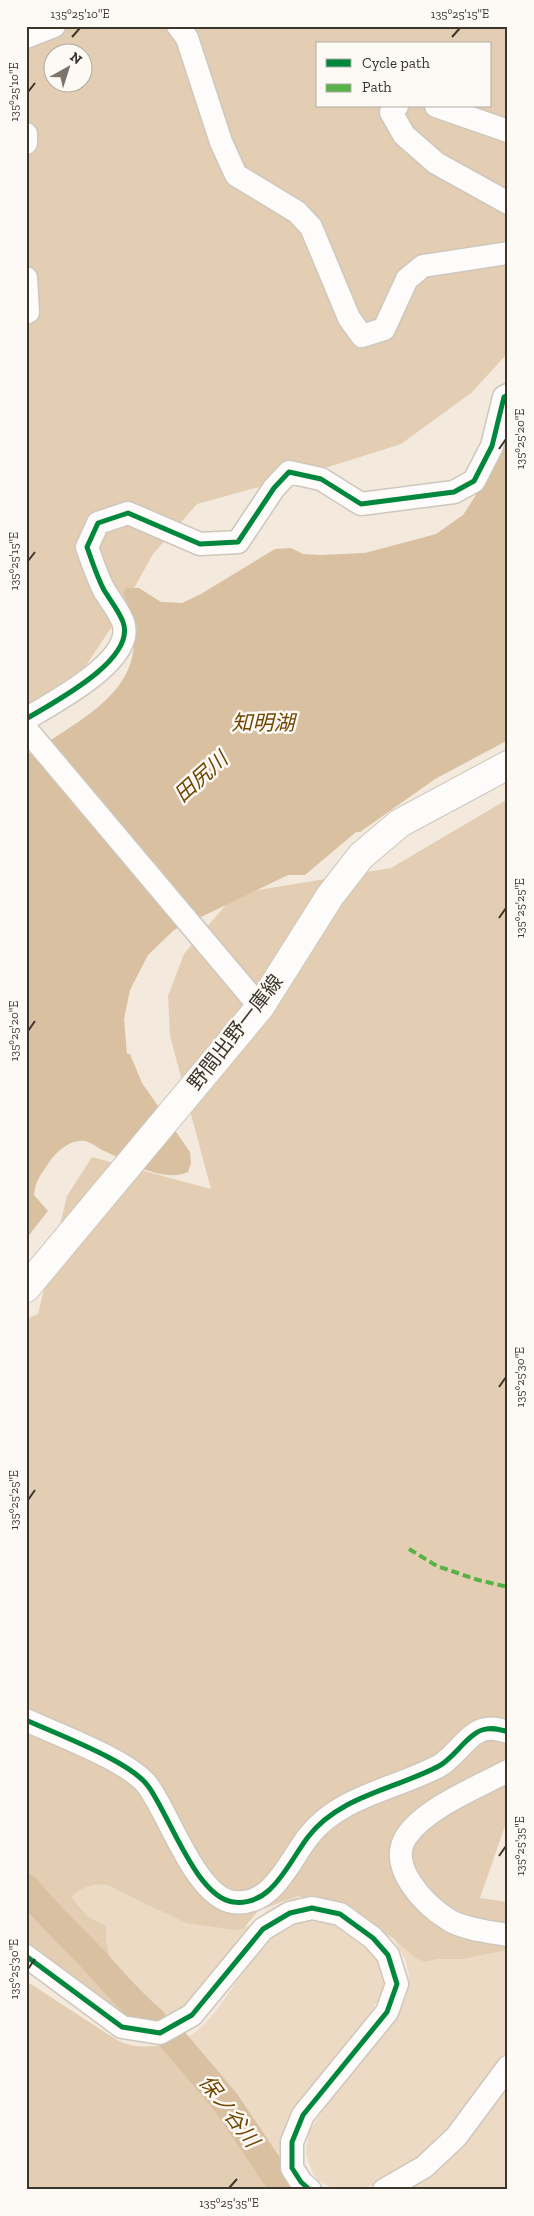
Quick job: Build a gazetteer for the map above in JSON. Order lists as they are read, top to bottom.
{
  "streets": {
    "main road": ["野間出野一庫線"]
  },
  "water": ["知明湖", "田尻川", "保ノ谷川"],
  "legend": ["Cycle path", "Path"],
  "north": "top right",
  "coordinates": [
    "135°25'10\"E",
    "135°25'15\"E",
    "135°25'20\"E",
    "135°25'25\"E",
    "135°25'30\"E",
    "135°25'35\"E"
  ]
}
